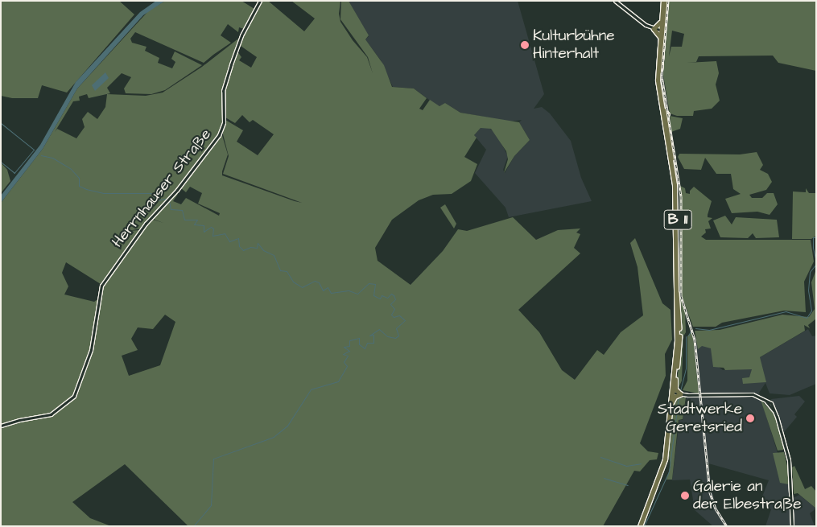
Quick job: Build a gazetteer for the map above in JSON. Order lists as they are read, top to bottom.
{
  "streets": {
    "main road": ["B 11"],
    "street": ["Herrnhauser Straße"]
  },
  "places": ["Kulturbühne Hinterhalt", "Stadtwerke Geretsried", "Galerie an der Elbestraße"]
}
